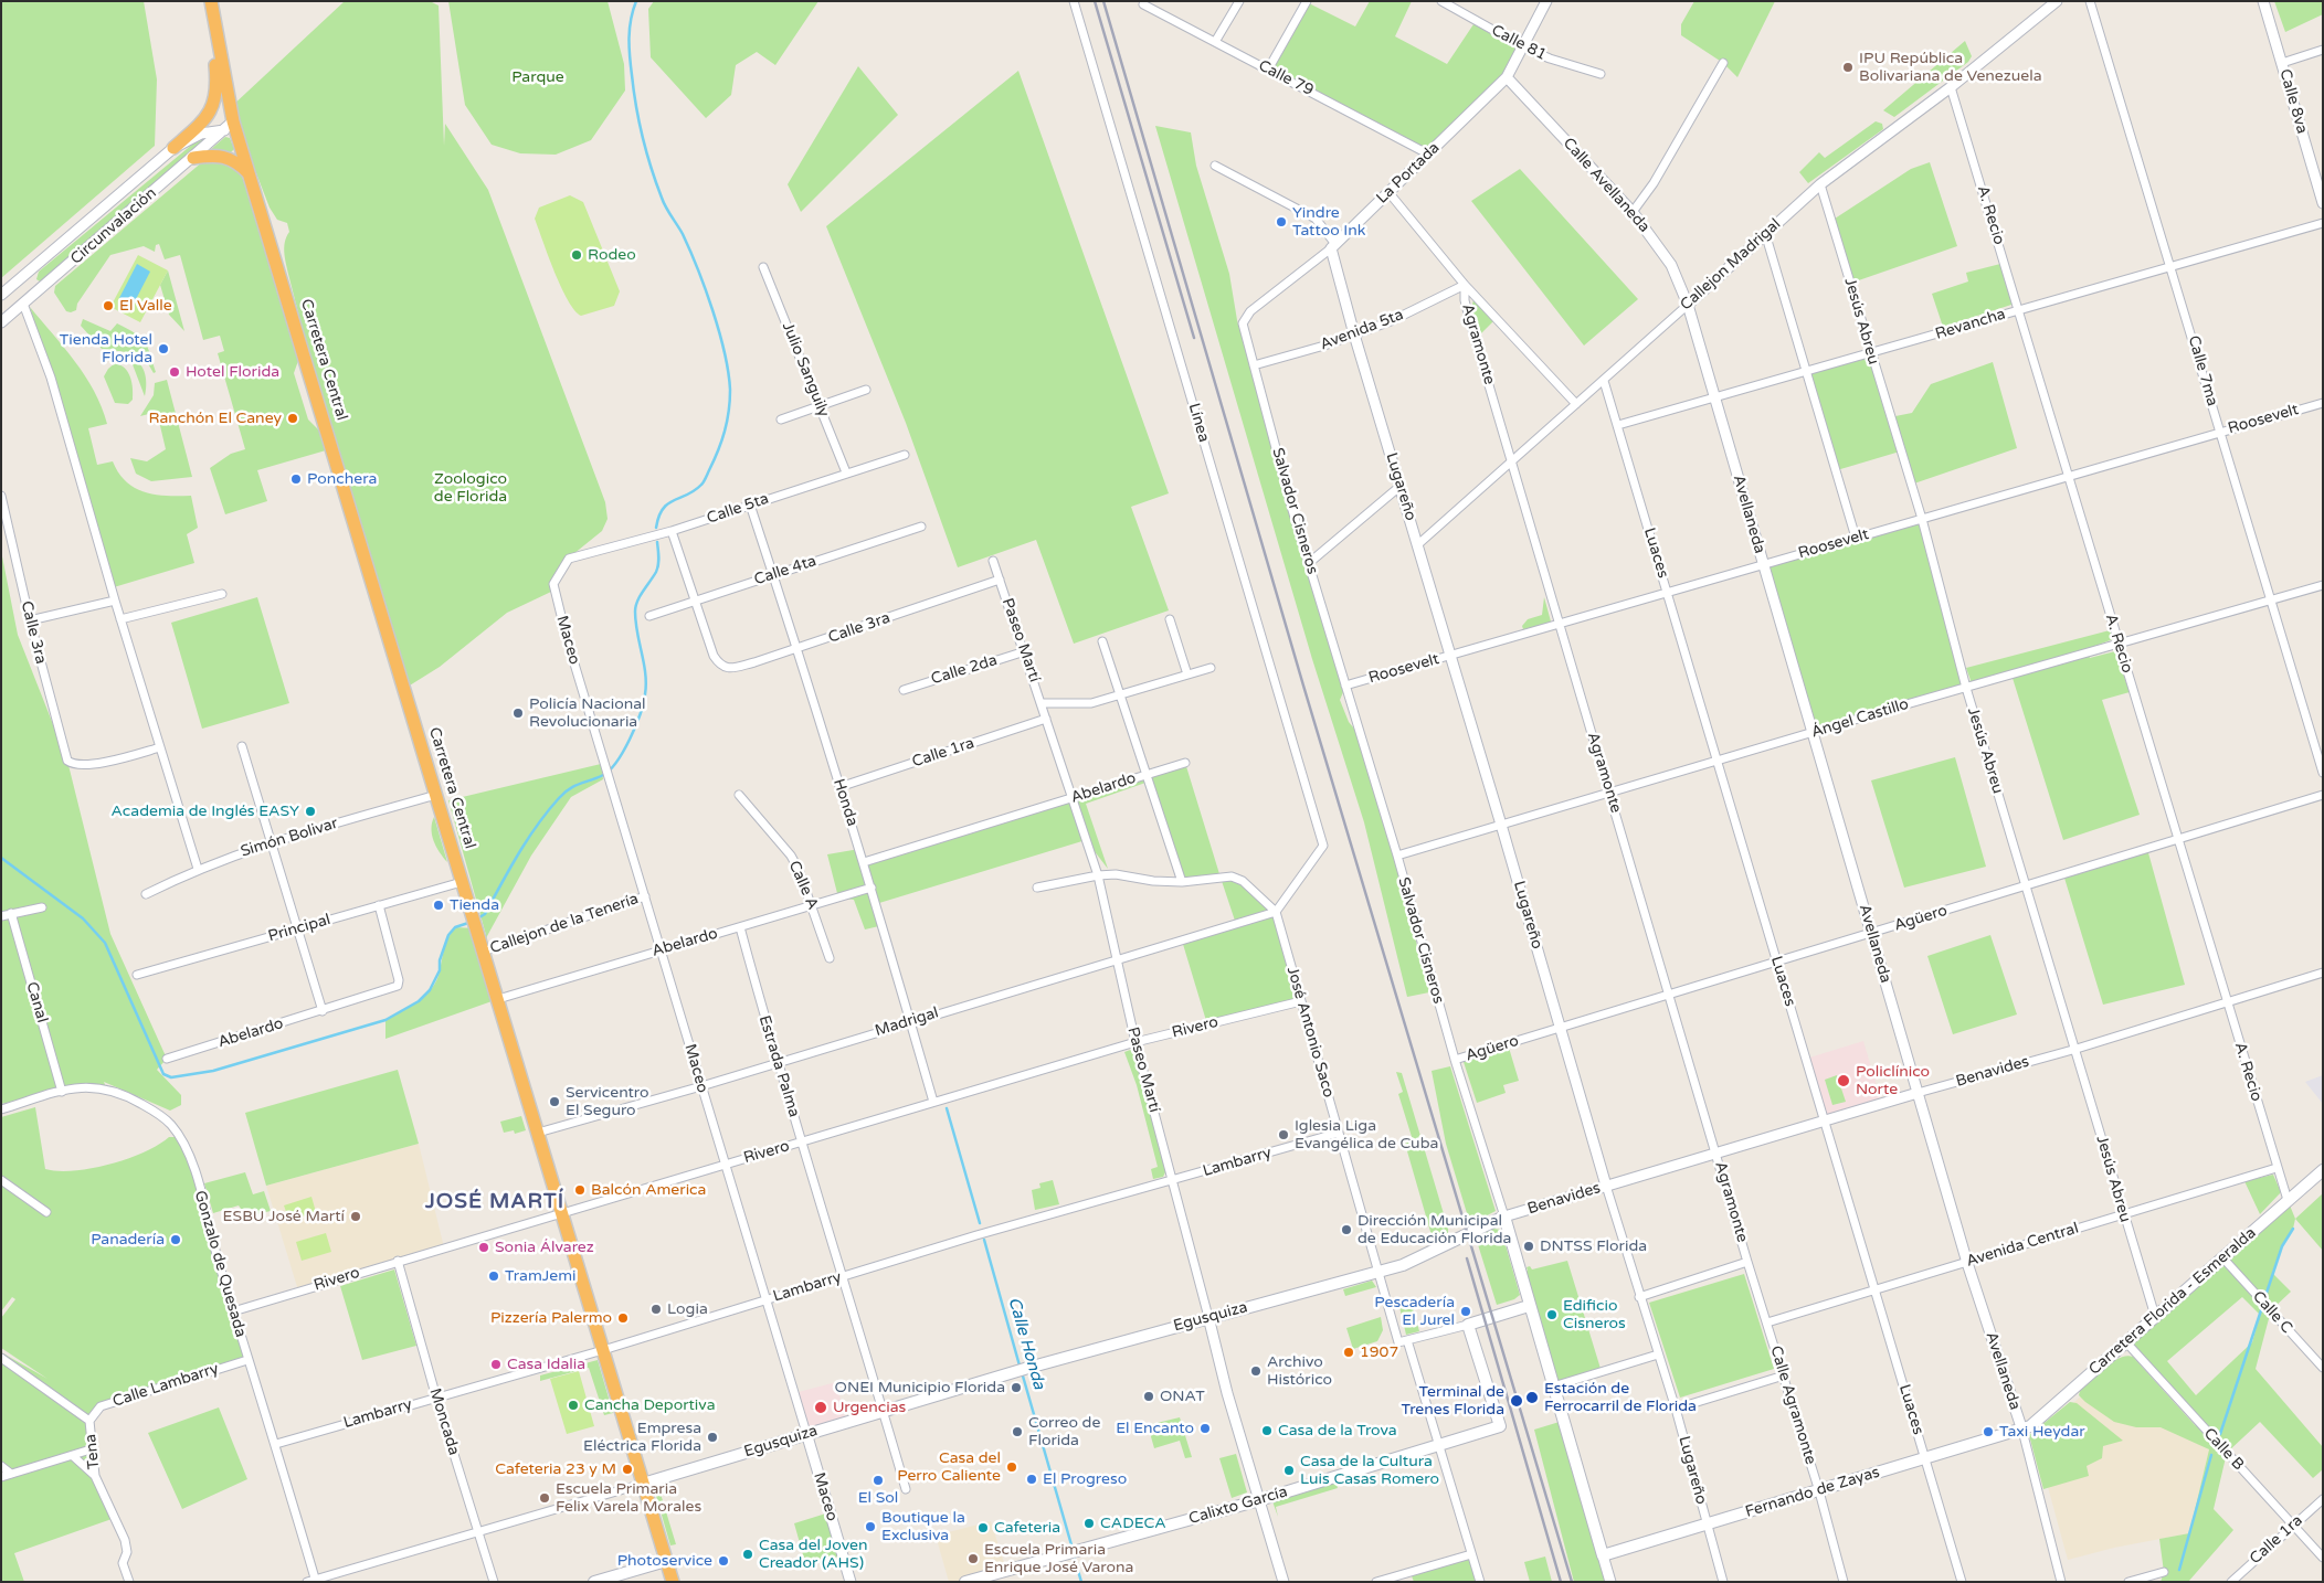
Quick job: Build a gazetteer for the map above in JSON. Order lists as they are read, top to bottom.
{
  "streets": {
    "highway": ["Carretera Central"],
    "main road": [
      "Salvador Cisneros",
      "Carretera Florida - Esmeralda",
      "Egusquiza",
      "Fernando de Zayas",
      "Calixto García"
    ],
    "street": [
      "Calle 81",
      "Calle 79",
      "Calle 8va",
      "La Portada",
      "Calle Avellaneda",
      "A. Recio",
      "Circunvalación",
      "Callejon Madrigal",
      "Jesús Abreu",
      "Revancha",
      "Avenida 5ta",
      "Agramonte",
      "Julio Sanguily",
      "Calle 7ma",
      "Roosevelt",
      "Línea",
      "Lugareño",
      "Calle 5ta",
      "Avellaneda",
      "Luaces",
      "Calle 4ta",
      "Calle 3ra",
      "Maceo",
      "Paseo Martí",
      "Calle 2da",
      "Ángel Castillo",
      "Calle 1ra",
      "Abelardo",
      "Honda",
      "Simón Bolivar",
      "Calle A",
      "Agüero",
      "Callejon de la Tenería",
      "Principal",
      "Canal",
      "Madrigal",
      "Rivero",
      "José Antonio Saco",
      "Estrada Palma",
      "Benavides",
      "Lambarry",
      "Avenida Central",
      "Gonzalo de Quesada",
      "Calle C",
      "Calle Lambarry",
      "Calle Agramonte",
      "Moncada",
      "Calle B",
      "Tena"
    ]
  },
  "crossings": [
    ["Calle 81", "La Portada"],
    ["Calle 79", "La Portada"],
    ["La Portada", "Calle Avellaneda"],
    ["La Portada", "Lugareño"],
    ["La Portada", "Salvador Cisneros"],
    ["Calle Avellaneda", "Callejon Madrigal"],
    ["Calle Avellaneda", "Avellaneda"],
    ["A. Recio", "Callejon Madrigal"],
    ["A. Recio", "Revancha"],
    ["A. Recio", "Roosevelt"],
    ["A. Recio", "Ángel Castillo"],
    ["A. Recio", "Agüero"],
    ["A. Recio", "Benavides"],
    ["A. Recio", "Avenida Central"],
    ["A. Recio", "Carretera Florida - Esmeralda"],
    ["Circunvalación", "Carretera Central"],
    ["Callejon Madrigal", "Jesús Abreu"],
    ["Callejon Madrigal", "Agramonte"],
    ["Callejon Madrigal", "Lugareño"],
    ["Callejon Madrigal", "Avellaneda"],
    ["Callejon Madrigal", "Luaces"],
    ["Jesús Abreu", "Revancha"],
    ["Jesús Abreu", "Roosevelt"],
    ["Jesús Abreu", "Ángel Castillo"],
    ["Jesús Abreu", "Agüero"],
    ["Jesús Abreu", "Benavides"],
    ["Jesús Abreu", "Avenida Central"],
    ["Jesús Abreu", "Carretera Florida - Esmeralda"],
    ["Revancha", "Calle 7ma"],
    ["Revancha", "Avellaneda"],
    ["Revancha", "Luaces"],
    ["Avenida 5ta", "Agramonte"],
    ["Avenida 5ta", "Lugareño"],
    ["Avenida 5ta", "Salvador Cisneros"],
    ["Agramonte", "Roosevelt"],
    ["Agramonte", "Ángel Castillo"],
    ["Agramonte", "Agüero"],
    ["Agramonte", "Benavides"],
    ["Agramonte", "Calle Agramonte"],
    ["Carretera Central", "Abelardo"],
    ["Carretera Central", "Simón Bolivar"],
    ["Carretera Central", "Callejon de la Tenería"],
    ["Carretera Central", "Principal"],
    ["Carretera Central", "Madrigal"],
    ["Carretera Central", "Rivero"],
    ["Carretera Central", "Lambarry"],
    ["Carretera Central", "Egusquiza"],
    ["Julio Sanguily", "Calle 5ta"],
    ["Calle 7ma", "Roosevelt"],
    ["Calle 7ma", "Ángel Castillo"],
    ["Roosevelt", "Lugareño"],
    ["Roosevelt", "Salvador Cisneros"],
    ["Roosevelt", "Avellaneda"],
    ["Roosevelt", "Luaces"],
    ["Línea", "Madrigal"],
    ["Línea", "José Antonio Saco"],
    ["Lugareño", "Ángel Castillo"],
    ["Lugareño", "Agüero"],
    ["Lugareño", "Benavides"],
    ["Lugareño", "Fernando de Zayas"],
    ["Calle 5ta", "Maceo"],
    ["Calle 5ta", "Honda"],
    ["Salvador Cisneros", "Ángel Castillo"],
    ["Salvador Cisneros", "Agüero"],
    ["Salvador Cisneros", "Benavides"],
    ["Salvador Cisneros", "Egusquiza"],
    ["Salvador Cisneros", "Fernando de Zayas"],
    ["Avellaneda", "Ángel Castillo"],
    ["Avellaneda", "Agüero"],
    ["Avellaneda", "Benavides"],
    ["Avellaneda", "Avenida Central"],
    ["Avellaneda", "Carretera Florida - Esmeralda"],
    ["Avellaneda", "Fernando de Zayas"],
    ["Luaces", "Ángel Castillo"],
    ["Luaces", "Agüero"],
    ["Luaces", "Benavides"],
    ["Luaces", "Avenida Central"],
    ["Luaces", "Fernando de Zayas"],
    ["Calle 4ta", "Calle 3ra"],
    ["Calle 4ta", "Honda"],
    ["Calle 3ra", "Paseo Martí"],
    ["Calle 3ra", "Honda"],
    ["Maceo", "Abelardo"],
    ["Maceo", "Callejon de la Tenería"],
    ["Maceo", "Madrigal"],
    ["Maceo", "Rivero"],
    ["Maceo", "Lambarry"],
    ["Maceo", "Egusquiza"],
    ["Paseo Martí", "Calle 2da"],
    ["Paseo Martí", "Calle 1ra"],
    ["Paseo Martí", "Abelardo"],
    ["Paseo Martí", "Madrigal"],
    ["Paseo Martí", "Rivero"],
    ["Paseo Martí", "Lambarry"],
    ["Paseo Martí", "Egusquiza"],
    ["Paseo Martí", "Calixto García"],
    ["Calle 1ra", "Honda"],
    ["Calle 1ra", "Calle B"],
    ["Abelardo", "Honda"],
    ["Abelardo", "Calle A"],
    ["Abelardo", "Principal"],
    ["Abelardo", "Estrada Palma"],
    ["Honda", "Madrigal"],
    ["Honda", "Rivero"],
    ["Canal", "Gonzalo de Quesada"],
    ["Madrigal", "José Antonio Saco"],
    ["Madrigal", "Estrada Palma"],
    ["Rivero", "José Antonio Saco"],
    ["Rivero", "Estrada Palma"],
    ["Rivero", "Gonzalo de Quesada"],
    ["Rivero", "Moncada"],
    ["José Antonio Saco", "Lambarry"],
    ["José Antonio Saco", "Egusquiza"],
    ["Estrada Palma", "Lambarry"],
    ["Estrada Palma", "Egusquiza"],
    ["Benavides", "Egusquiza"],
    ["Lambarry", "Gonzalo de Quesada"],
    ["Lambarry", "Moncada"],
    ["Avenida Central", "Calle Agramonte"],
    ["Gonzalo de Quesada", "Egusquiza"],
    ["Gonzalo de Quesada", "Calle Lambarry"],
    ["Carretera Florida - Esmeralda", "Calle C"],
    ["Carretera Florida - Esmeralda", "Calle B"],
    ["Carretera Florida - Esmeralda", "Fernando de Zayas"],
    ["Egusquiza", "Moncada"],
    ["Calle Lambarry", "Tena"],
    ["Calle Agramonte", "Fernando de Zayas"]
  ],
  "districts": ["JOSÉ MARTÍ"],
  "water": ["Calle Honda"],
  "parks": ["Parque", "Zoologico de Florida"],
  "places": [
    "IPU República Bolivariana de Venezuela",
    "Yindre Tattoo Ink",
    "Rodeo",
    "El Valle",
    "Tienda Hotel Florida",
    "Hotel Florida",
    "Ranchón El Caney",
    "Ponchera",
    "Policía Nacional Revolucionaria",
    "Academia de Inglés EASY",
    "Tienda",
    "Policlínico Norte",
    "Servicentro El Seguro",
    "Iglesia Liga Evangélica de Cuba",
    "Balcón America",
    "ESBU José Martí",
    "Dirección Municipal de Educación Florida",
    "Panadería",
    "DNTSS Florida",
    "Sonia Álvarez",
    "TramJemi",
    "Logia",
    "Pescadería El Jurel",
    "Edificio Cisneros",
    "Pizzería Palermo",
    "1907",
    "Casa Idalia",
    "Archivo Histórico",
    "ONEI Municipio Florida",
    "ONAT",
    "Estación de Ferrocarril de Florida",
    "Terminal de Trenes Florida",
    "Cancha Deportiva",
    "Urgencias",
    "El Encanto",
    "Casa de la Trova",
    "Correo de Florida",
    "Taxi Heydar",
    "Empresa Eléctrica Florida",
    "Casa del Perro Caliente",
    "Cafeteria 23 y M",
    "Casa de la Cultura Luis Casas Romero",
    "El Progreso",
    "El Sol",
    "Escuela Primaria Felix Varela Morales",
    "CADECA",
    "Boutique la Exclusiva",
    "Cafeteria",
    "Casa del Joven Creador (AHS)",
    "Escuela Primaria Enrique José Varona",
    "Photoservice"
  ]
}
